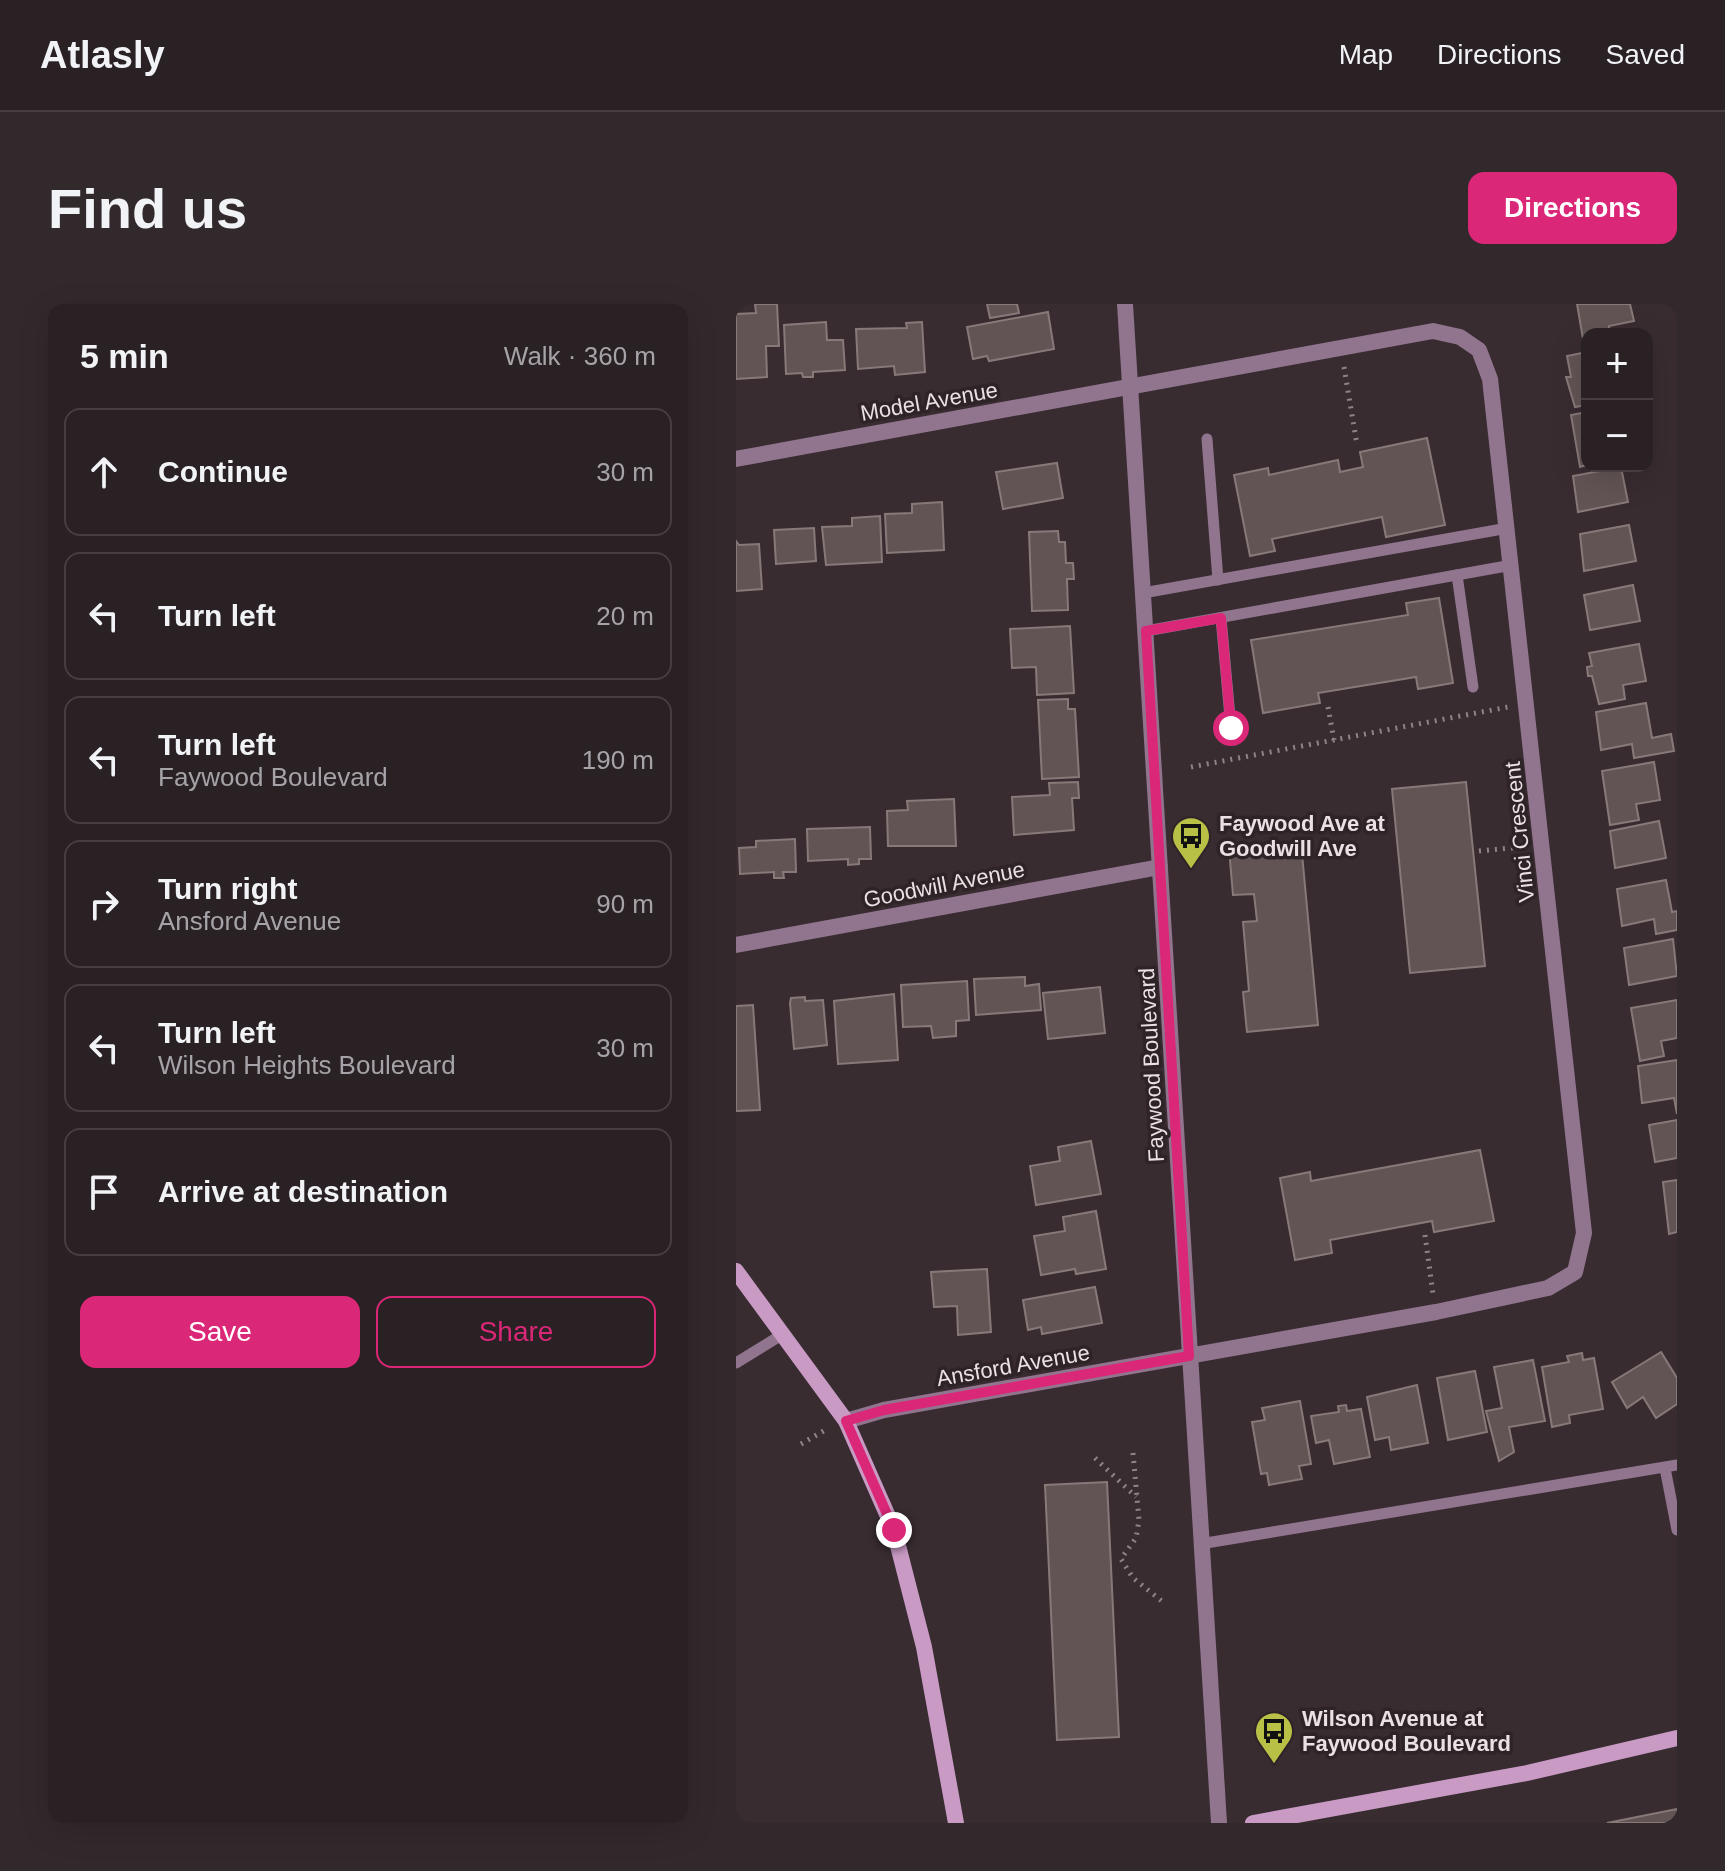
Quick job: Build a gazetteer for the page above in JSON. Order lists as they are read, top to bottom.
{
  "streets": {
    "street": [
      "Model Avenue",
      "Vinci Crescent",
      "Goodwill Avenue",
      "Faywood Boulevard",
      "Ansford Avenue"
    ]
  },
  "crossings": [
    ["Model Avenue", "Vinci Crescent"],
    ["Model Avenue", "Faywood Boulevard"],
    ["Vinci Crescent", "Faywood Boulevard"],
    ["Vinci Crescent", "Ansford Avenue"],
    ["Goodwill Avenue", "Faywood Boulevard"],
    ["Faywood Boulevard", "Ansford Avenue"]
  ],
  "places": {
    "bus stop": ["Faywood Ave at Goodwill Ave", "Wilson Avenue at Faywood Boulevard"]
  },
  "page": {
    "header": "Atlasly",
    "nav": ["Map", "Directions", "Saved"],
    "buttons": [
      "Directions",
      ["Save", "Share"]
    ],
    "title": "Find us",
    "heading": ["5 min", "Walk · 360 m"],
    "map_buttons": ["+", "−"],
    "list": [
      ["Continue", "30 m"],
      ["Turn left", "20 m"],
      ["Turn left", "Faywood Boulevard", "190 m"],
      ["Turn right", "Ansford Avenue", "90 m"],
      ["Turn left", "Wilson Heights Boulevard", "30 m"],
      "Arrive at destination"
    ]
  }
}
